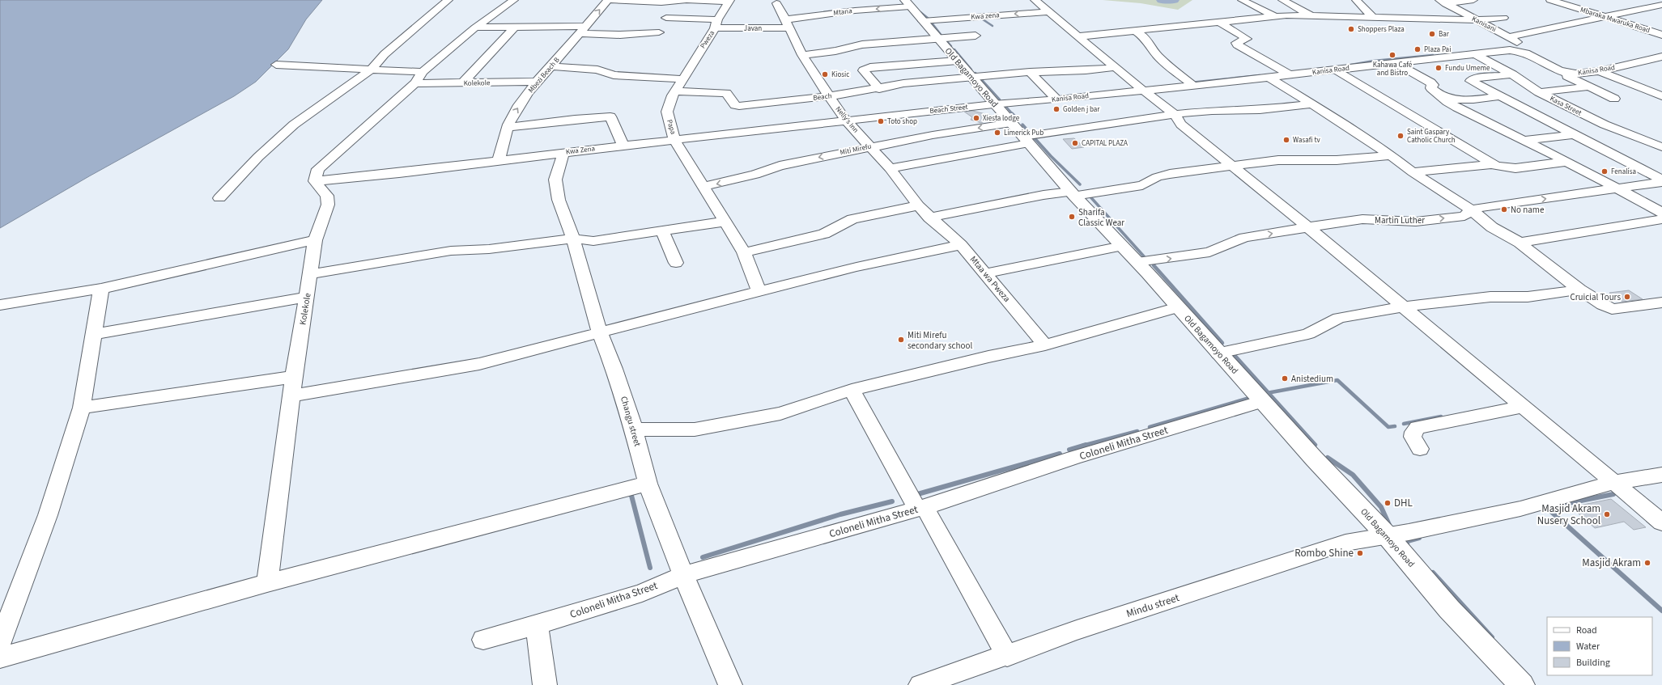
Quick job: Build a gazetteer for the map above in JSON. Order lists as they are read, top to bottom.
{
  "streets": {
    "main road": ["Old Bagamoyo Road"],
    "street": [
      "Mtana",
      "Kwa zena",
      "Mbaraka Mwaruka Road",
      "Kanisani",
      "Javan",
      "Pweza",
      "Kanisa Road",
      "Mbezi Beach B",
      "Kolekole",
      "Beach",
      "Kasa Street",
      "Beach Street",
      "Nelly's Inn",
      "Papa",
      "Miti Mirefu",
      "Kwa Zena",
      "Martin Luther",
      "Mtaa wa Pweza",
      "Changu street",
      "Coloneli Mitha Street",
      "Mindu street"
    ]
  },
  "crossings": [
    ["Mtana", "Javan"],
    ["Mtana", "Old Bagamoyo Road"],
    ["Mtana", "Nelly's Inn"],
    ["Kwa zena", "Old Bagamoyo Road"],
    ["Kanisani", "Kanisa Road"],
    ["Javan", "Pweza"],
    ["Javan", "Nelly's Inn"],
    ["Pweza", "Papa"],
    ["Kanisa Road", "Old Bagamoyo Road"],
    ["Kanisa Road", "Kasa Street"],
    ["Kanisa Road", "Beach Street"],
    ["Mbezi Beach B", "Kolekole"],
    ["Mbezi Beach B", "Kwa Zena"],
    ["Old Bagamoyo Road", "Beach"],
    ["Old Bagamoyo Road", "Beach Street"],
    ["Old Bagamoyo Road", "Miti Mirefu"],
    ["Old Bagamoyo Road", "Martin Luther"],
    ["Old Bagamoyo Road", "Coloneli Mitha Street"],
    ["Old Bagamoyo Road", "Mindu street"],
    ["Kolekole", "Kwa Zena"],
    ["Beach", "Nelly's Inn"],
    ["Beach", "Papa"],
    ["Beach Street", "Nelly's Inn"],
    ["Beach Street", "Kwa Zena"],
    ["Nelly's Inn", "Miti Mirefu"],
    ["Nelly's Inn", "Kwa Zena"],
    ["Nelly's Inn", "Mtaa wa Pweza"],
    ["Papa", "Miti Mirefu"],
    ["Papa", "Kwa Zena"],
    ["Kwa Zena", "Changu street"],
    ["Changu street", "Coloneli Mitha Street"]
  ],
  "places": [
    "Shoppers Plaza",
    "Bar",
    "Plaza Pai",
    "Kahawa Café and Bistro",
    "Fundu Umeme",
    "Kiosic",
    "Golden j bar",
    "Xiesta lodge",
    "Toto shop",
    "Limerick Pub",
    "Saint Gaspary Catholic Church",
    "Wasafi tv",
    "CAPITAL PLAZA",
    "Fenalisa",
    "No name",
    "Sharifa Classic Wear",
    "Cruicial Tours",
    "Miti Mirefu secondary school",
    "Anistedium",
    "DHL",
    "Masjid Akram Nusery School",
    "Rombo Shine",
    "Masjid Akram"
  ],
  "legend": ["Road", "Water", "Building"]
}
